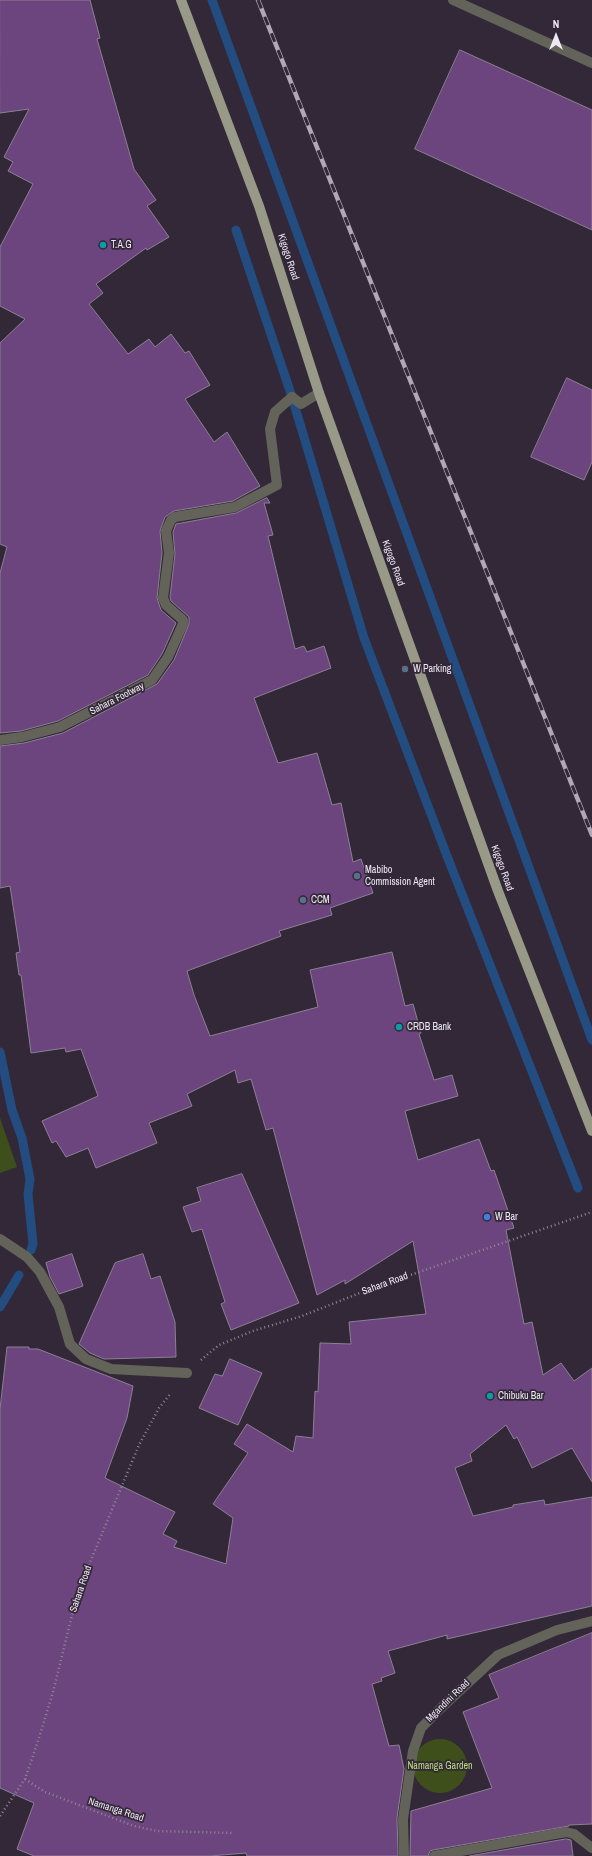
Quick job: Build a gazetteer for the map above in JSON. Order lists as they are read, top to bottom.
{
  "streets": {
    "main road": ["Kigogo Road"],
    "street": ["Sahara Footway", "Mgandini Road"],
    "path": ["Sahara Road", "Namanga Road"]
  },
  "crossings": [
    ["Kigogo Road", "Sahara Footway"],
    ["Sahara Road", "Namanga Road"]
  ],
  "parks": ["Namanga Garden"],
  "places": [
    "T.A.G",
    "W Parking",
    "Mabibo Commission Agent",
    "CCM",
    "CRDB Bank",
    "W Bar",
    "Chibuku Bar"
  ],
  "north": "top"
}
